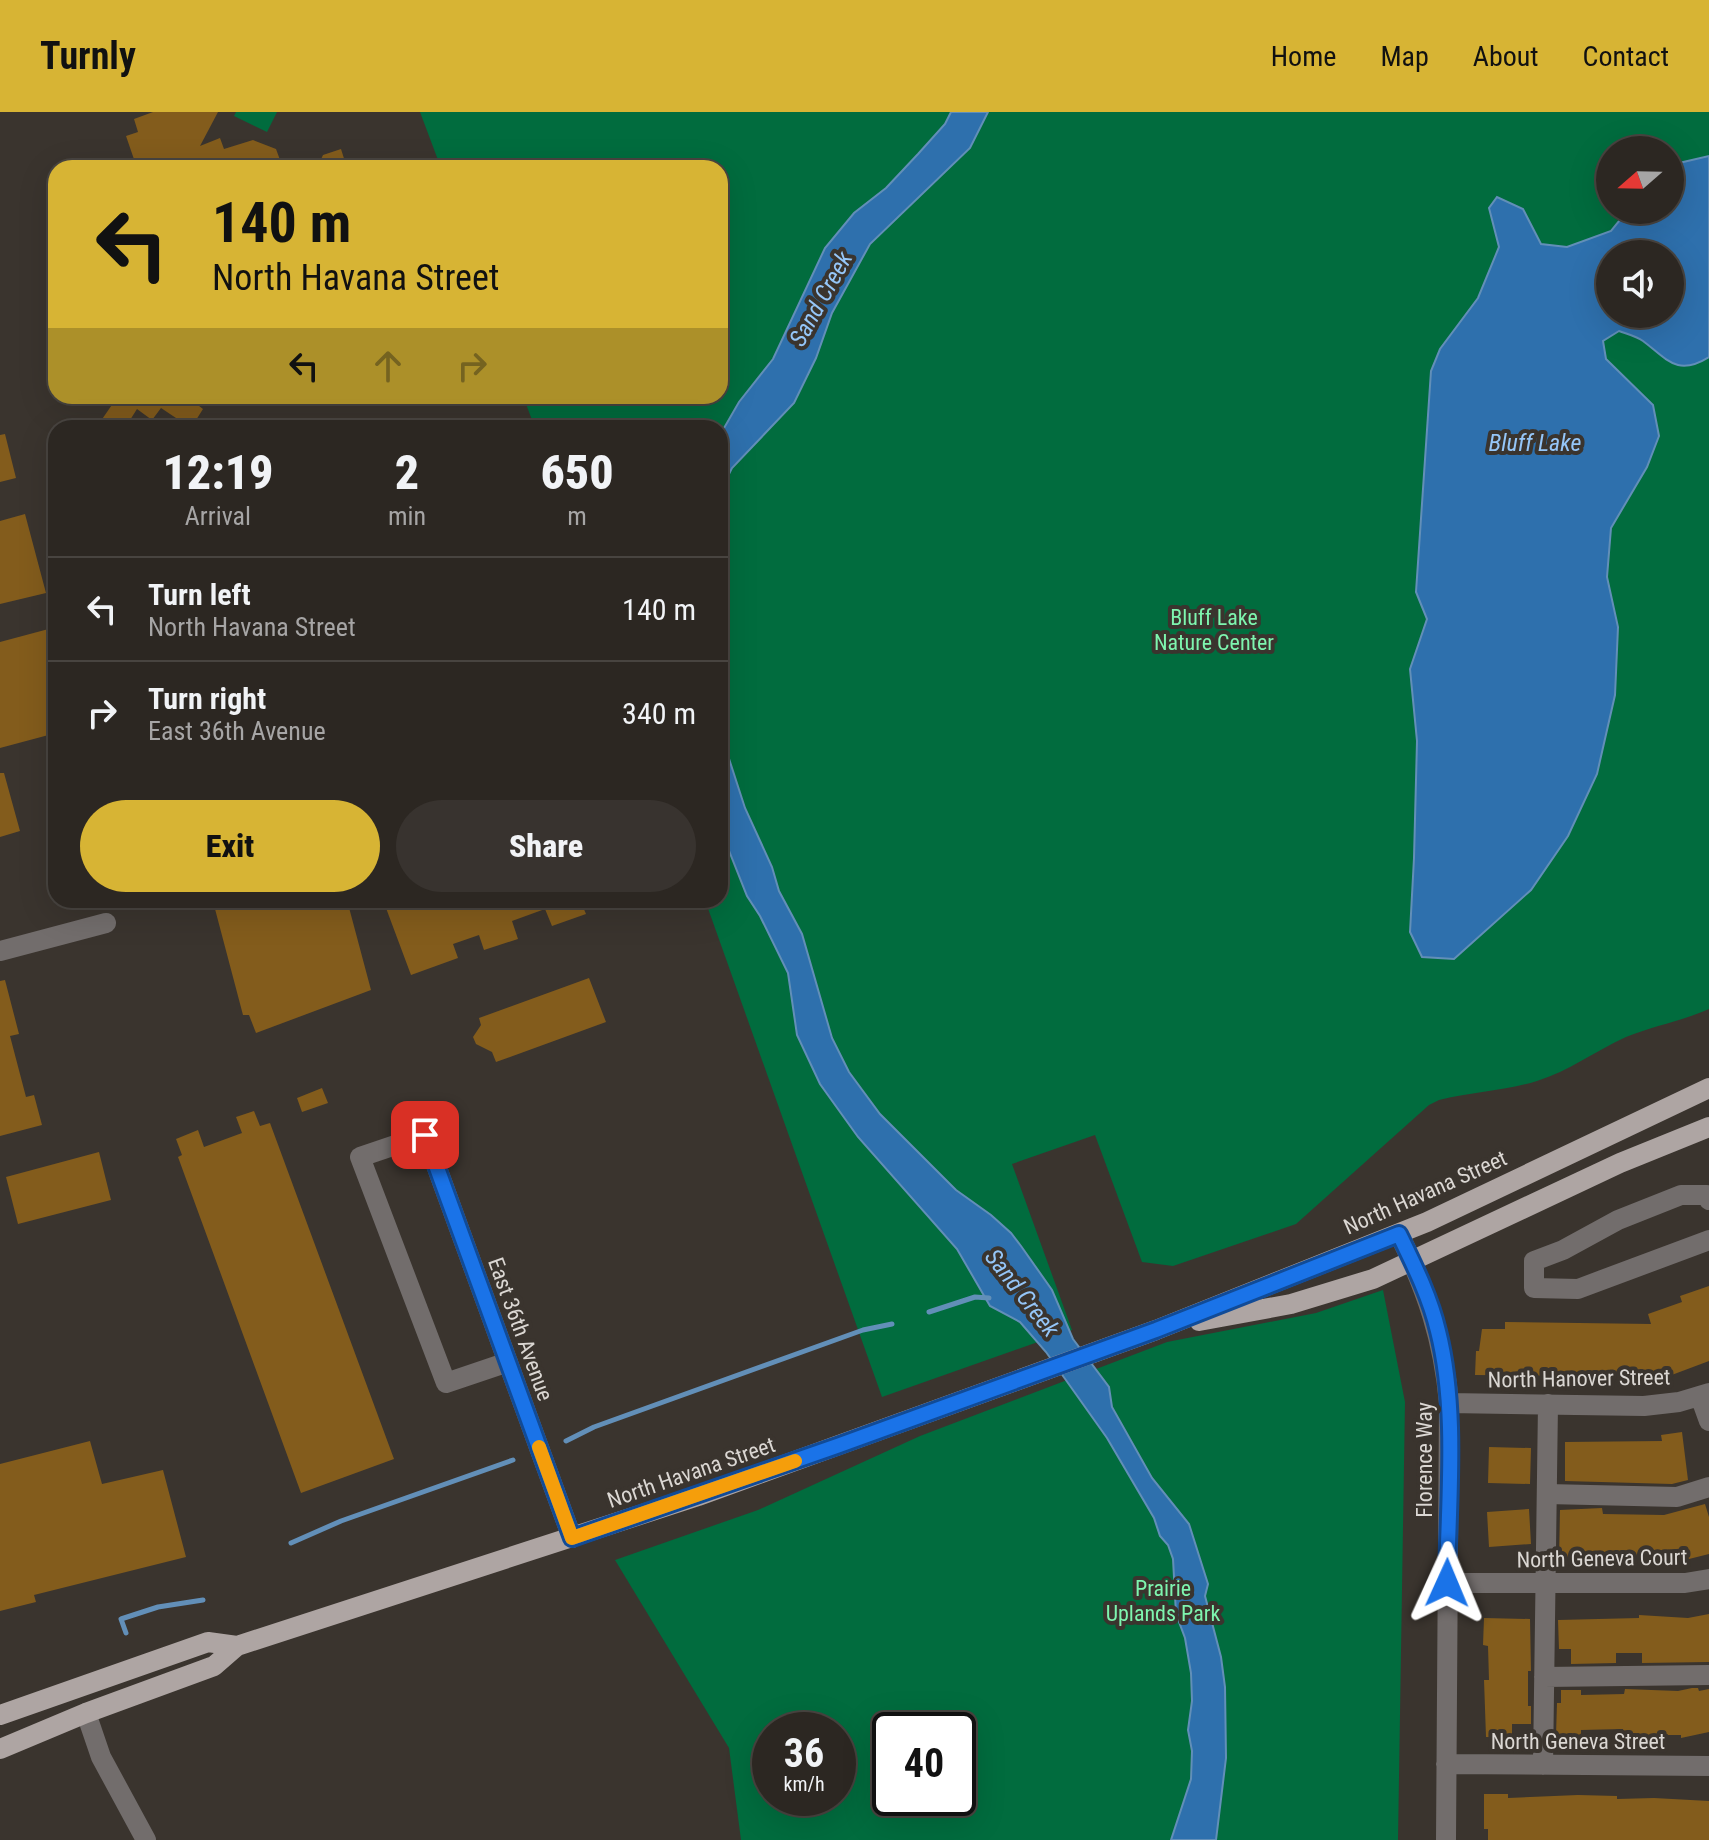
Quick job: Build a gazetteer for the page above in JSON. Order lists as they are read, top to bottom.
{
  "streets": {
    "main road": ["North Havana Street"],
    "street": [
      "East 36th Avenue",
      "North Hanover Street",
      "Florence Way",
      "North Geneva Court",
      "North Geneva Street"
    ]
  },
  "crossings": [
    ["North Havana Street", "East 36th Avenue"],
    ["North Havana Street", "Florence Way"],
    ["North Hanover Street", "Florence Way"],
    ["Florence Way", "North Geneva Court"],
    ["Florence Way", "North Geneva Street"]
  ],
  "water": ["Sand Creek", "Bluff Lake"],
  "parks": ["Bluff Lake Nature Center", "Prairie Uplands Park"],
  "north": "left",
  "page": {
    "header": "Turnly",
    "nav": [
      "Home",
      "Map",
      "About",
      "Contact"
    ],
    "turn": ["140 m", "North Havana Street"],
    "eta": [
      "12:19",
      "Arrival",
      "2",
      "min",
      "650",
      "m"
    ],
    "list": [
      {
        "name": "Turn left",
        "note": "North Havana Street",
        "value": "140 m"
      },
      {
        "name": "Turn right",
        "note": "East 36th Avenue",
        "value": "340 m"
      }
    ],
    "buttons": ["Exit", "Share"],
    "speed": "36 km/h",
    "limit": "40"
  }
}
